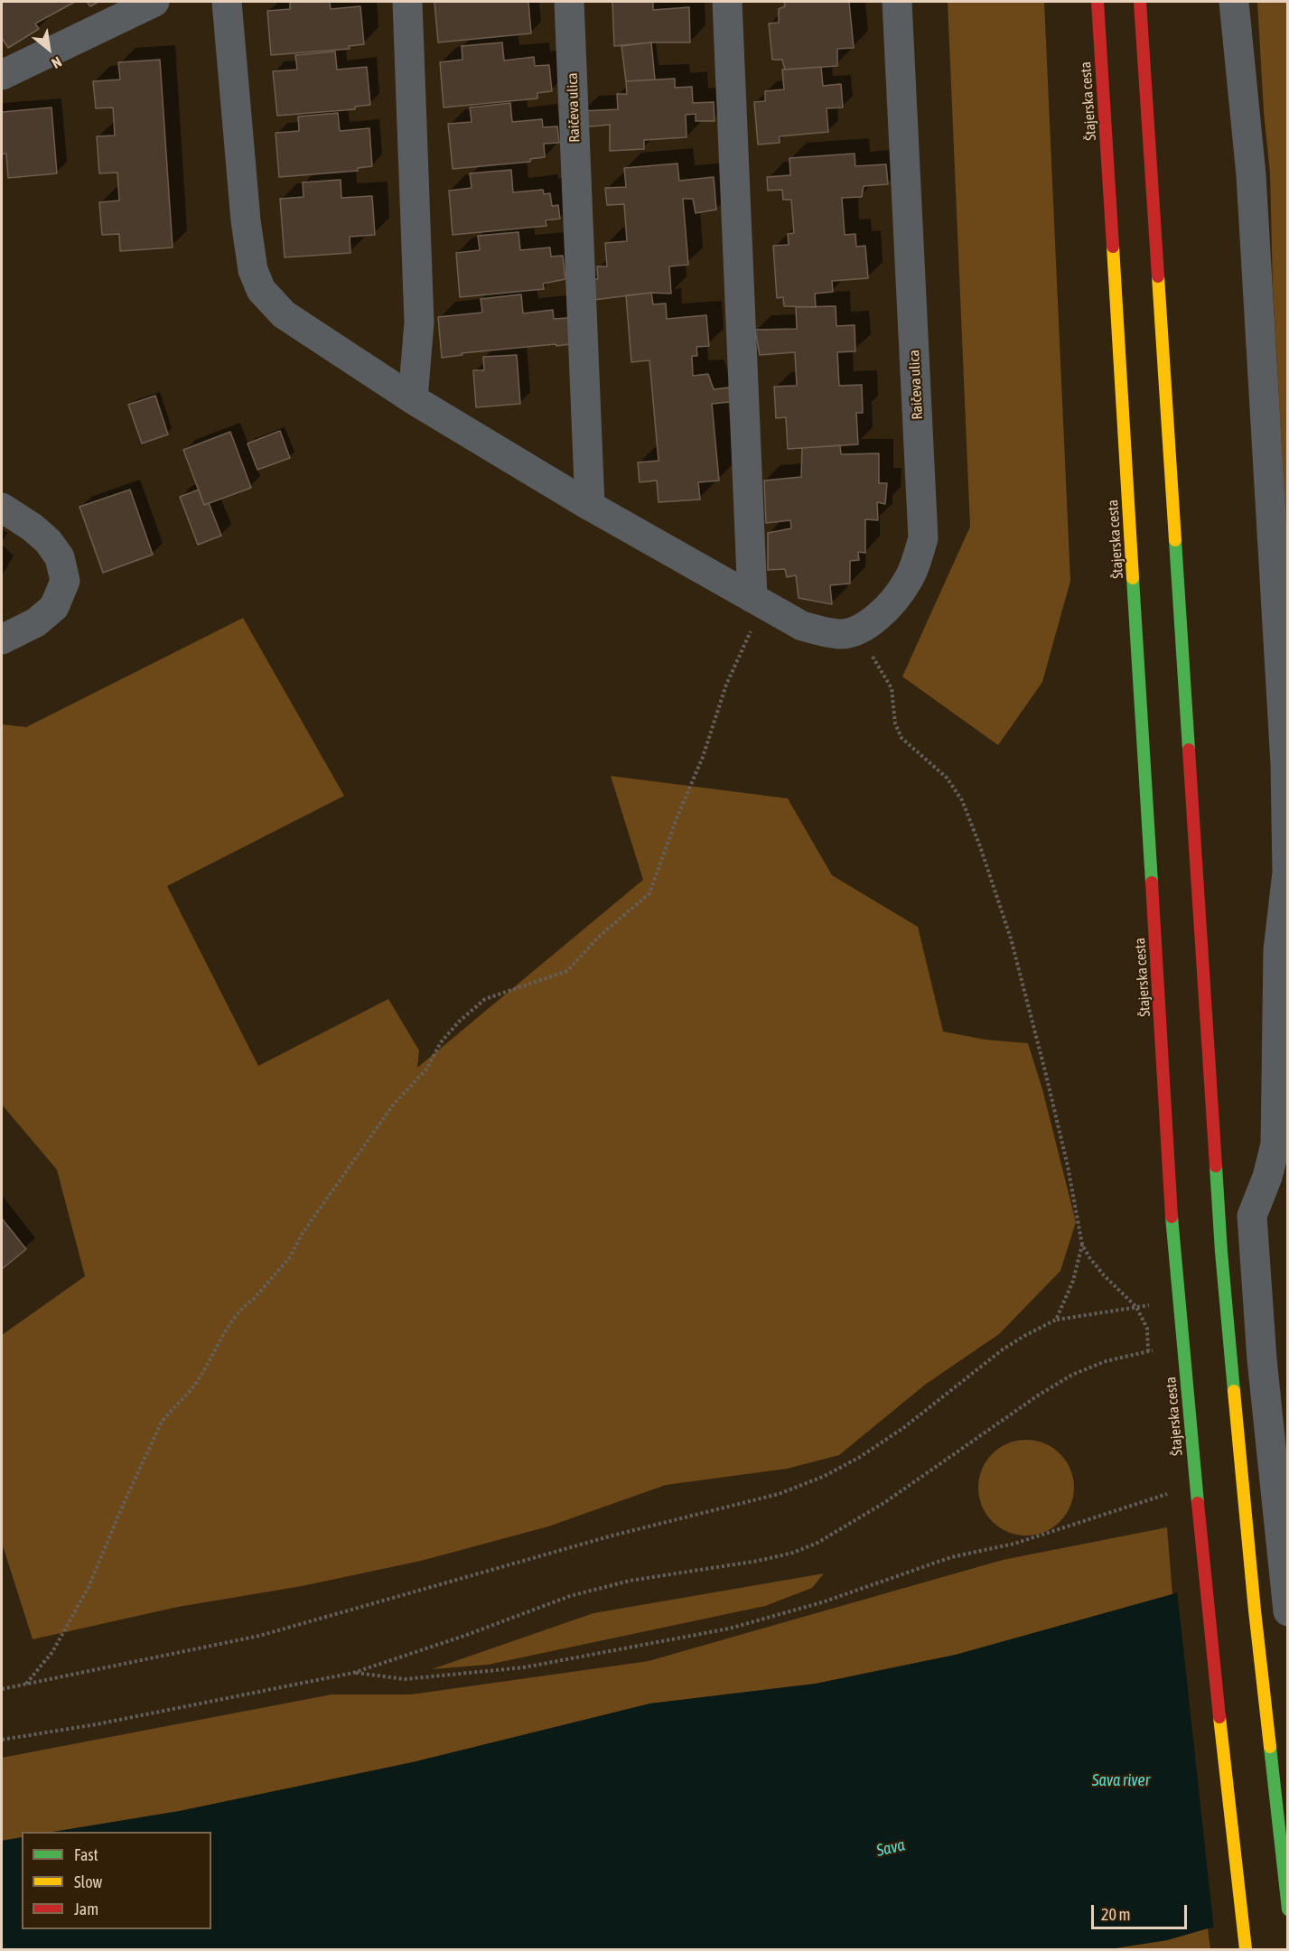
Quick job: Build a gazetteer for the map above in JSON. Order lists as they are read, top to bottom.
{
  "streets": {
    "main road": ["Štajerska cesta"],
    "street": ["Raičeva ulica"]
  },
  "water": ["Sava river", "Sava"],
  "legend": ["Fast", "Slow", "Jam"],
  "scale_bar": "20 m",
  "north": "bottom right"
}
